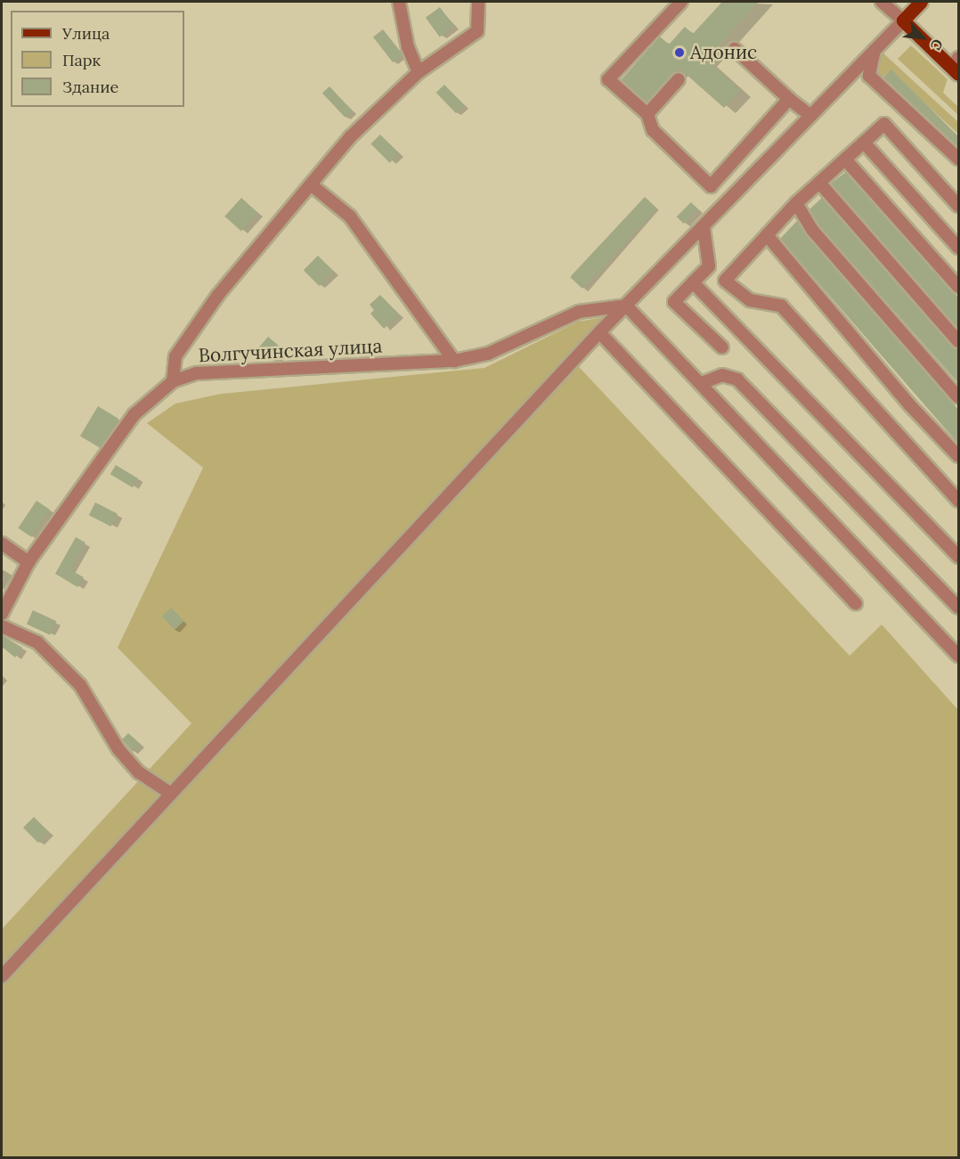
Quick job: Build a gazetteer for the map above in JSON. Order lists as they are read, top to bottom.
{
  "streets": {
    "street": ["Волгучинская улица"]
  },
  "places": ["Адонис"],
  "legend": ["Улица", "Парк", "Здание"],
  "north": "bottom right"
}
